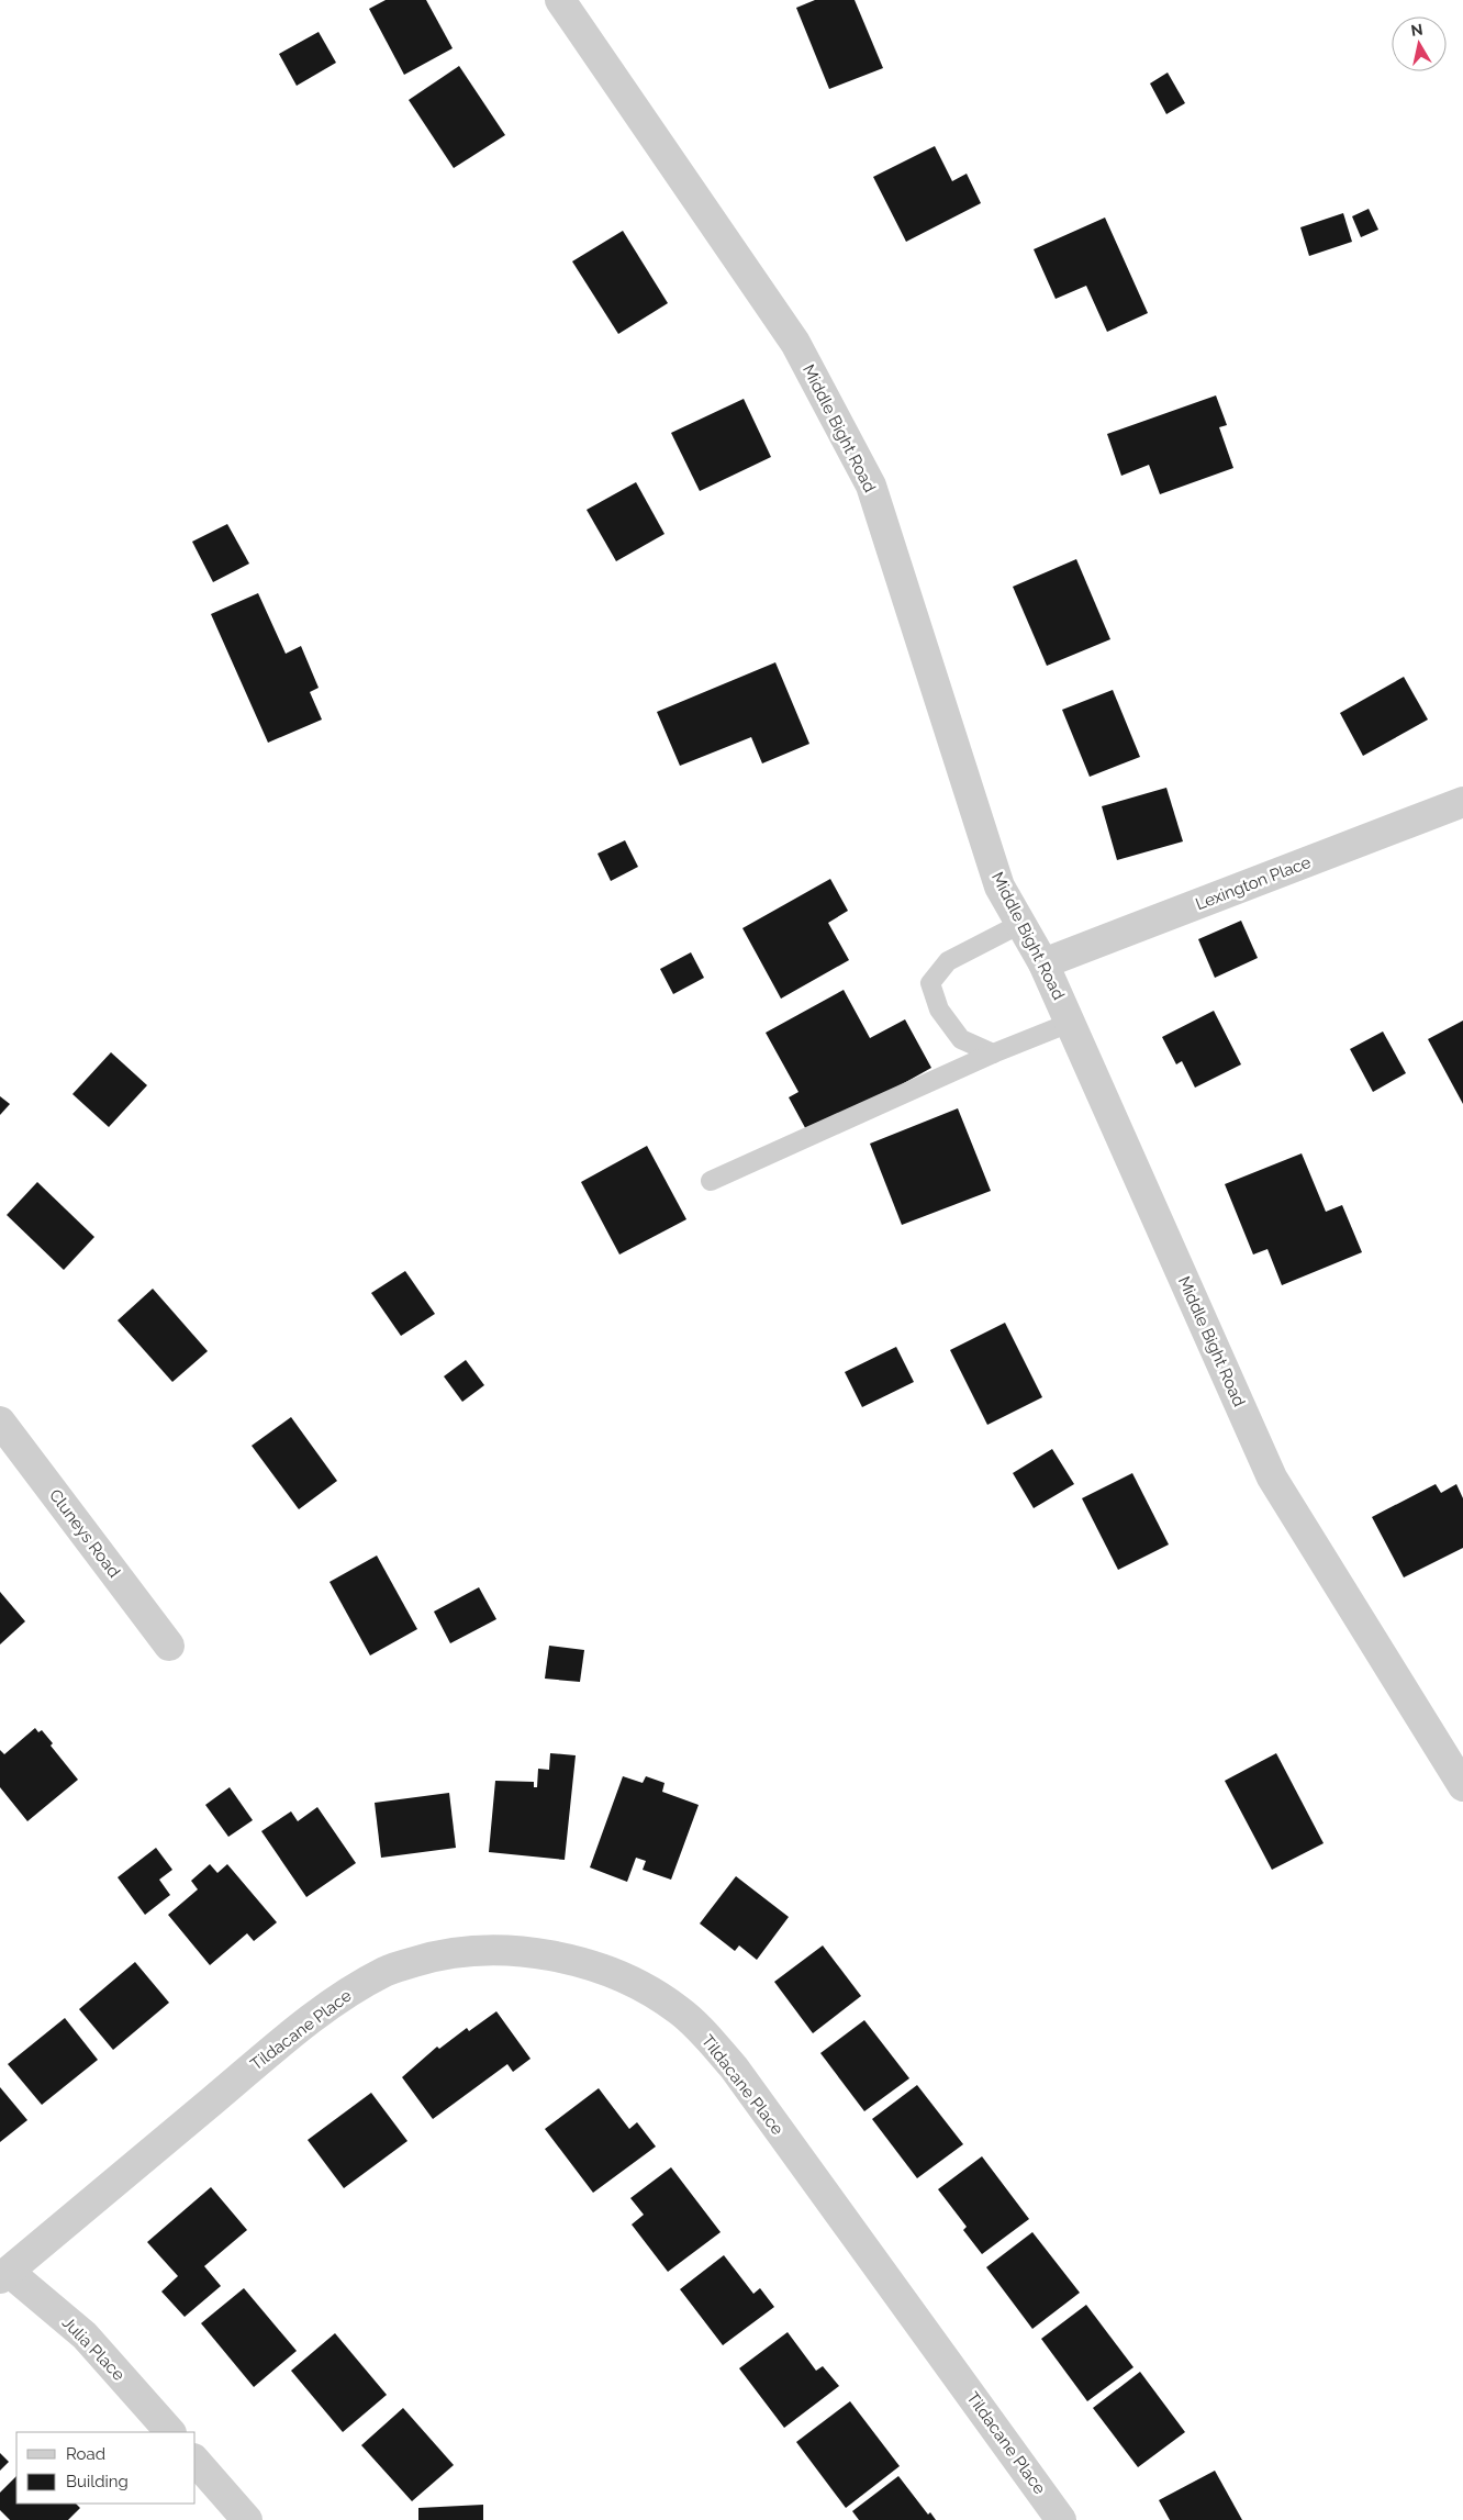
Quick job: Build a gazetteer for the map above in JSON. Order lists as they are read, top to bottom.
{
  "streets": {
    "street": [
      "Middle Bight Road",
      "Lexington Place",
      "Cluneys Road",
      "Tildacane Place",
      "Julia Place"
    ]
  },
  "crossings": [
    ["Middle Bight Road", "Lexington Place"],
    ["Tildacane Place", "Julia Place"]
  ],
  "legend": ["Road", "Building"],
  "north": "top"
}
